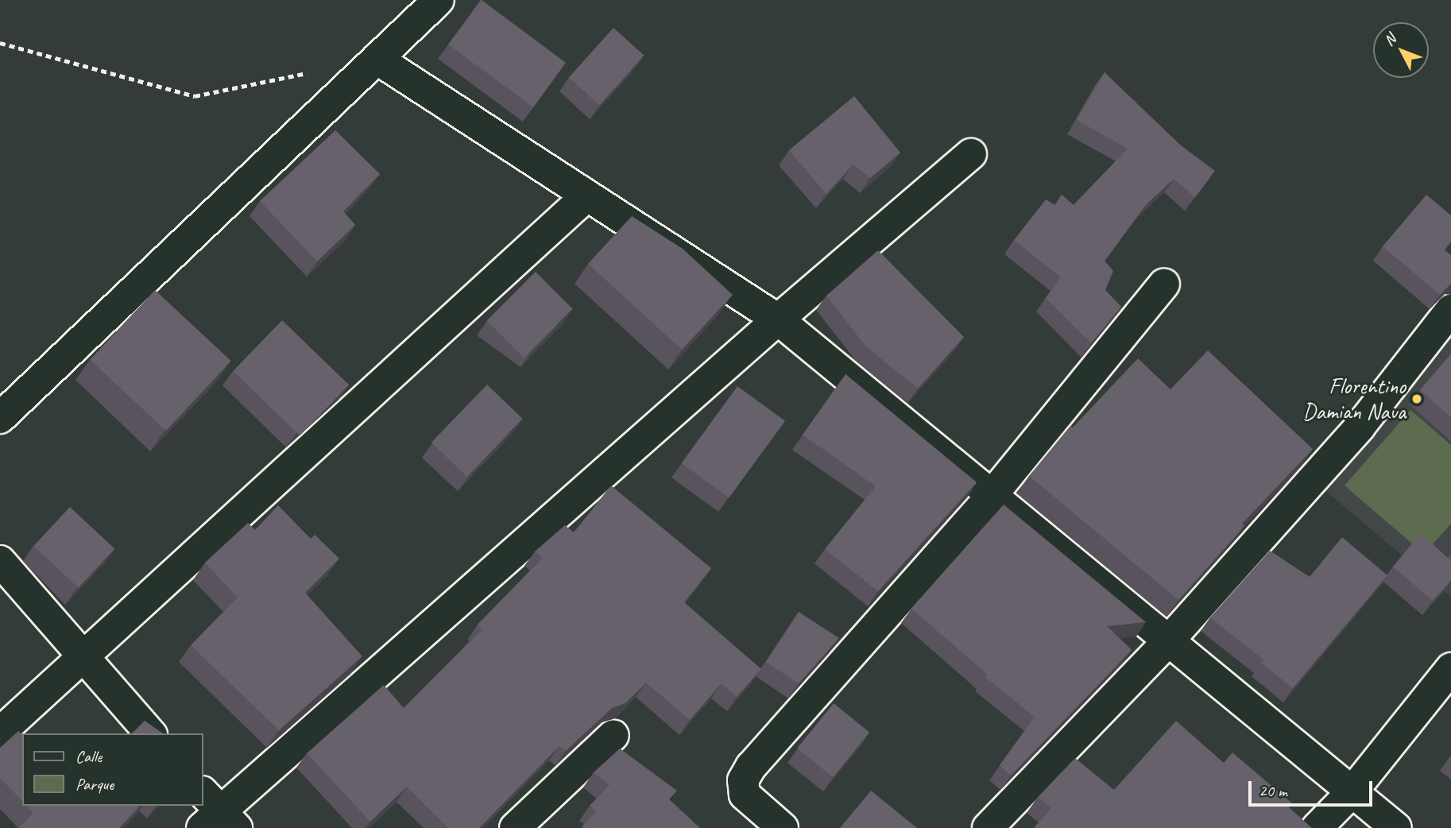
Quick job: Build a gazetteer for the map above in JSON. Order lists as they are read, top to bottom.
{
  "places": ["Florentino Damian Nava"],
  "legend": ["Calle", "Parque"],
  "scale_bar": "20 m",
  "north": "top left"
}
